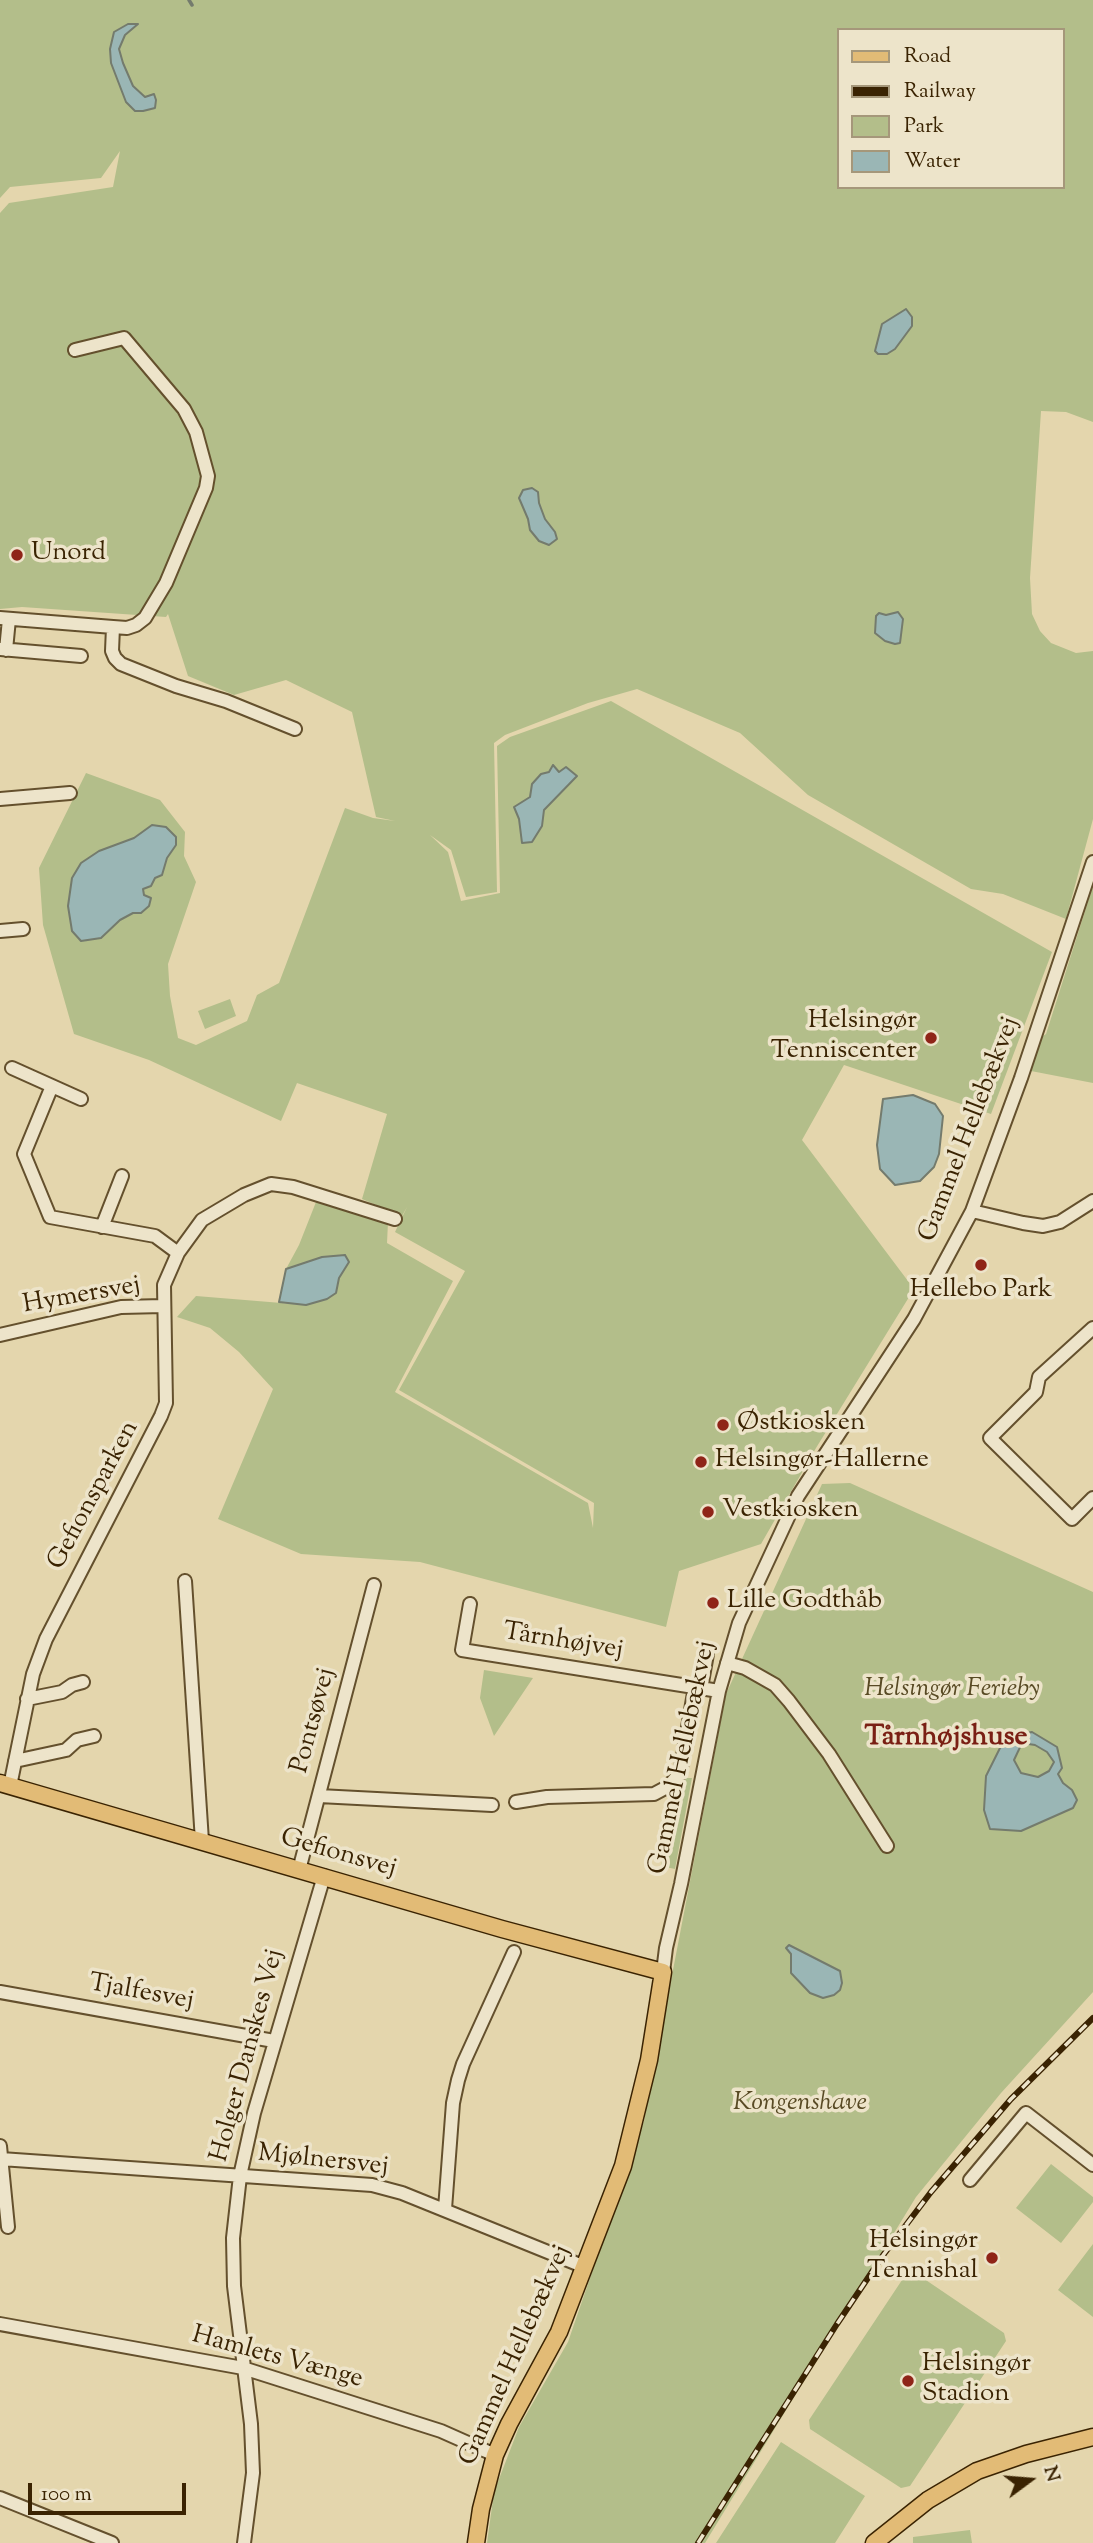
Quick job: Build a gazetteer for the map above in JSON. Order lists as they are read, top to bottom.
{
  "streets": {
    "main road": ["Gammel Hellebækvej", "Gefionsvej"],
    "street": [
      "Hymersvej",
      "Gefionsparken",
      "Tårnhøjvej",
      "Pontsøvej",
      "Tjalfesvej",
      "Holger Danskes Vej",
      "Mjølnersvej",
      "Hamlets Vænge"
    ]
  },
  "crossings": [
    ["Gammel Hellebækvej", "Tårnhøjvej"],
    ["Gammel Hellebækvej", "Gefionsvej"],
    ["Gammel Hellebækvej", "Mjølnersvej"],
    ["Gammel Hellebækvej", "Hamlets Vænge"],
    ["Hymersvej", "Gefionsparken"],
    ["Gefionsparken", "Gefionsvej"],
    ["Pontsøvej", "Gefionsvej"],
    ["Gefionsvej", "Holger Danskes Vej"],
    ["Tjalfesvej", "Holger Danskes Vej"],
    ["Holger Danskes Vej", "Mjølnersvej"],
    ["Holger Danskes Vej", "Hamlets Vænge"]
  ],
  "districts": ["Tårnhøjshuse"],
  "parks": ["Helsingør Ferieby", "Kongenshave"],
  "places": [
    "Unord",
    "Helsingør Tenniscenter",
    "Hellebo Park",
    "Østkiosken",
    "Helsingør-Hallerne",
    "Vestkiosken",
    "Lille Godthåb",
    "Helsingør Tennishal",
    "Helsingør Stadion"
  ],
  "legend": [
    "Road",
    "Railway",
    "Park",
    "Water"
  ],
  "scale_bar": "100 m",
  "north": "right"
}
